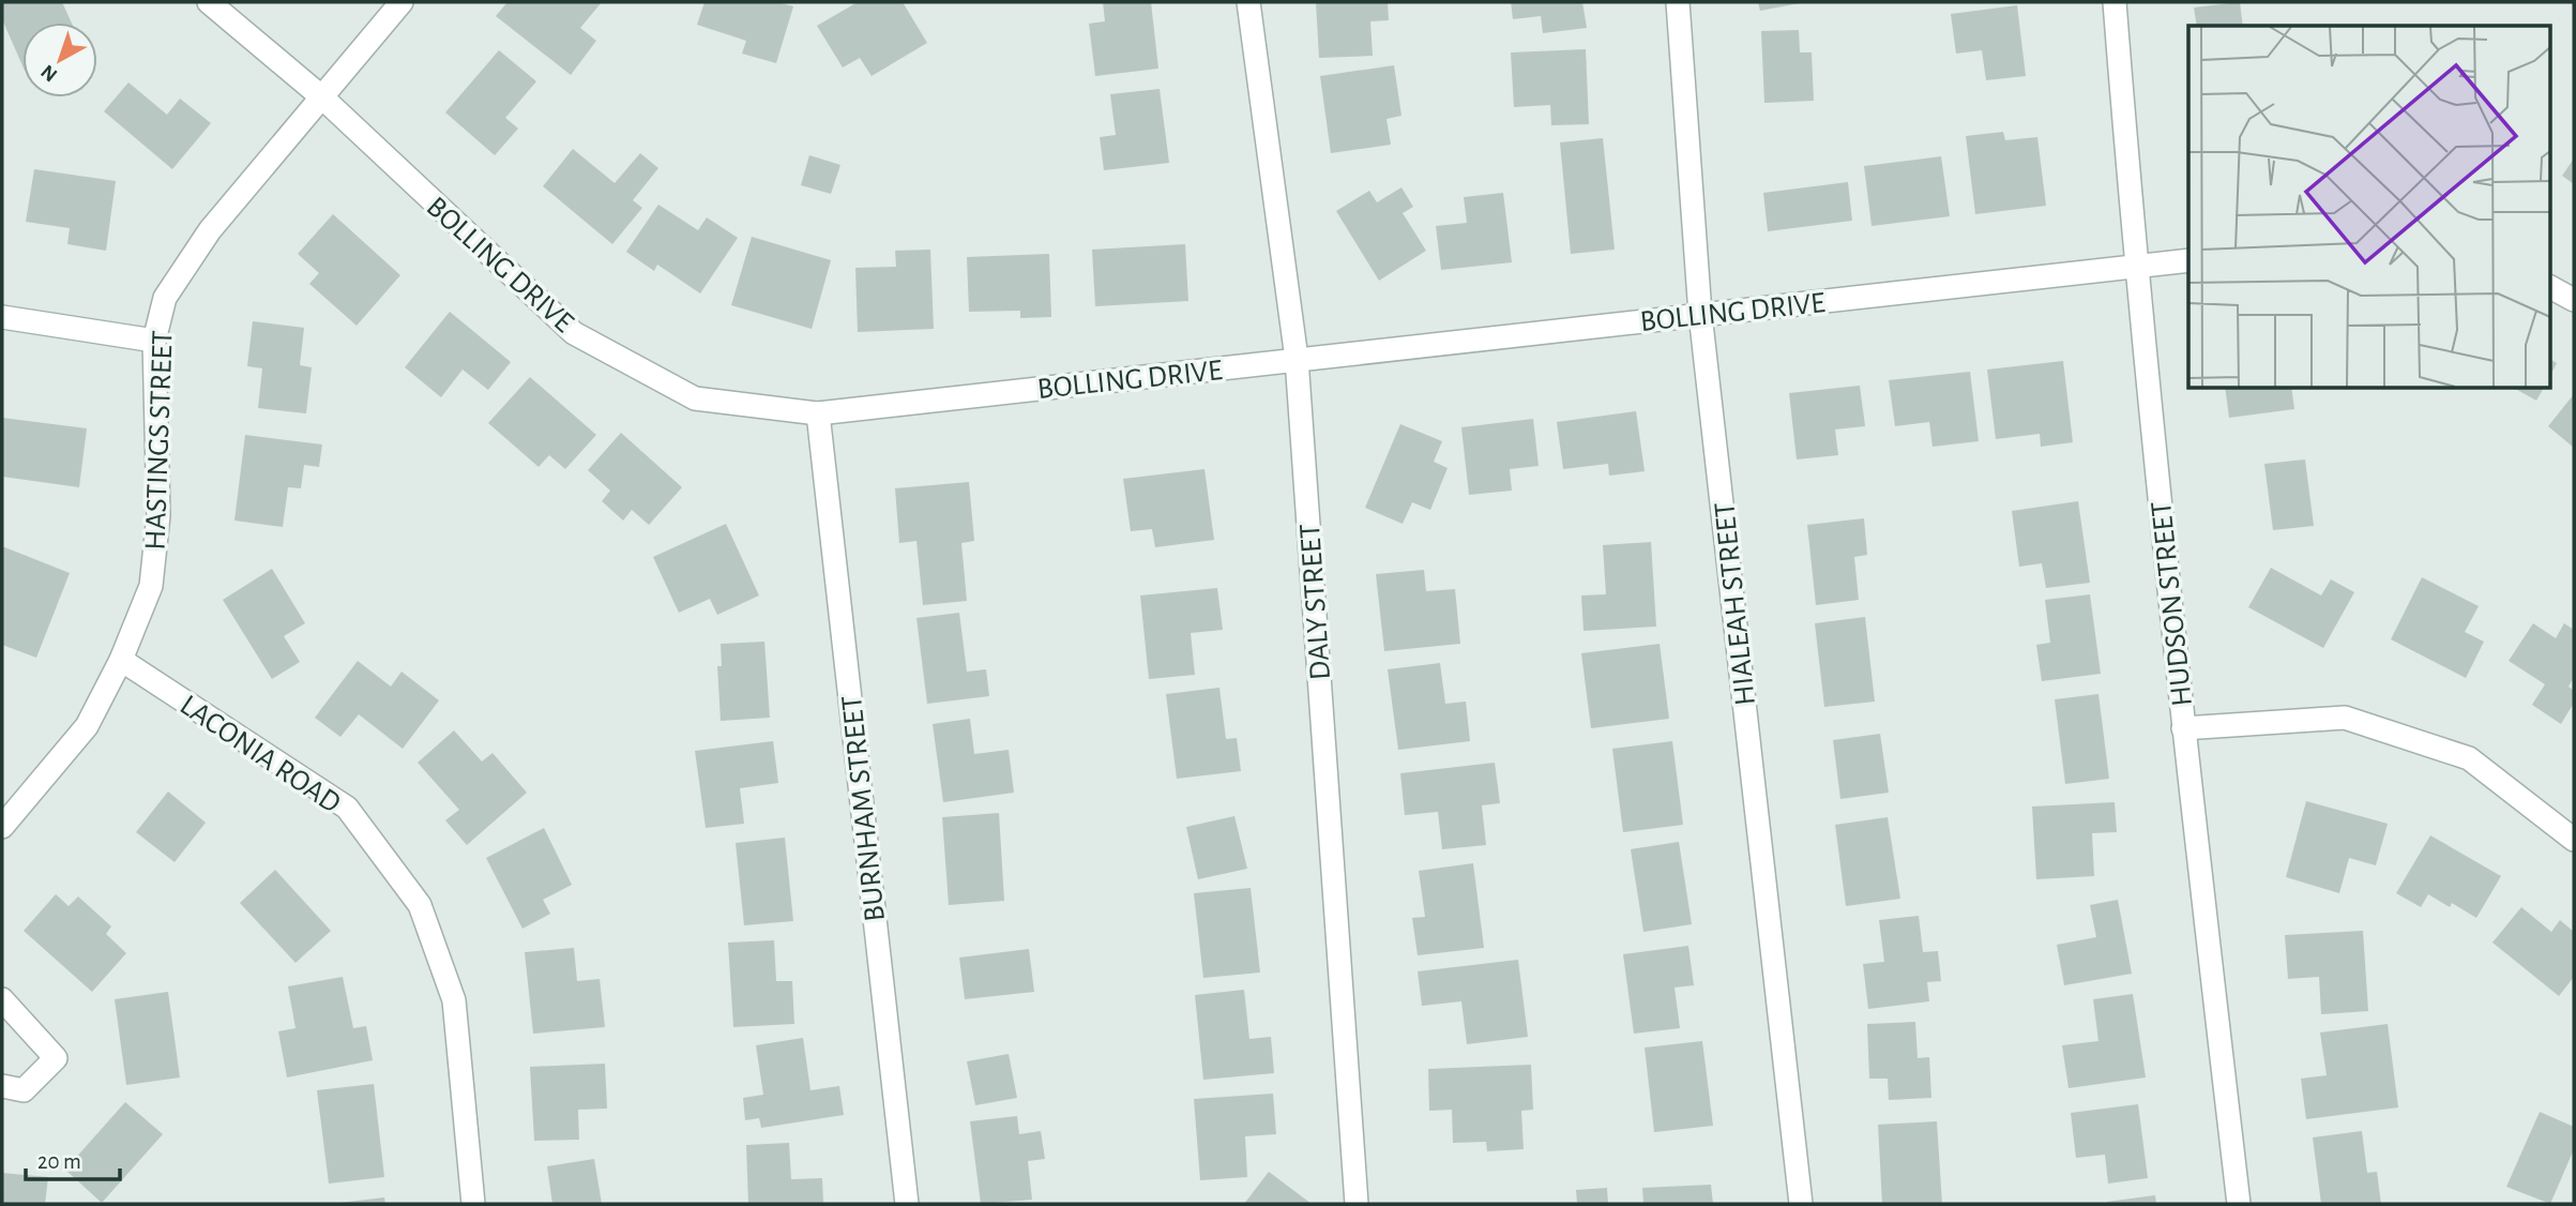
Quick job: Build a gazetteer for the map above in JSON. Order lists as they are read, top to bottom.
{
  "streets": {
    "street": [
      "BOLLING DRIVE",
      "HASTINGS STREET",
      "DALY STREET",
      "HIALEAH STREET",
      "HUDSON STREET",
      "LACONIA ROAD",
      "BURNHAM STREET"
    ]
  },
  "crossings": [
    ["BOLLING DRIVE", "HASTINGS STREET"],
    ["BOLLING DRIVE", "DALY STREET"],
    ["BOLLING DRIVE", "HIALEAH STREET"],
    ["BOLLING DRIVE", "HUDSON STREET"],
    ["BOLLING DRIVE", "BURNHAM STREET"],
    ["HASTINGS STREET", "LACONIA ROAD"]
  ],
  "scale_bar": "20 m",
  "north": "bottom left"
}
